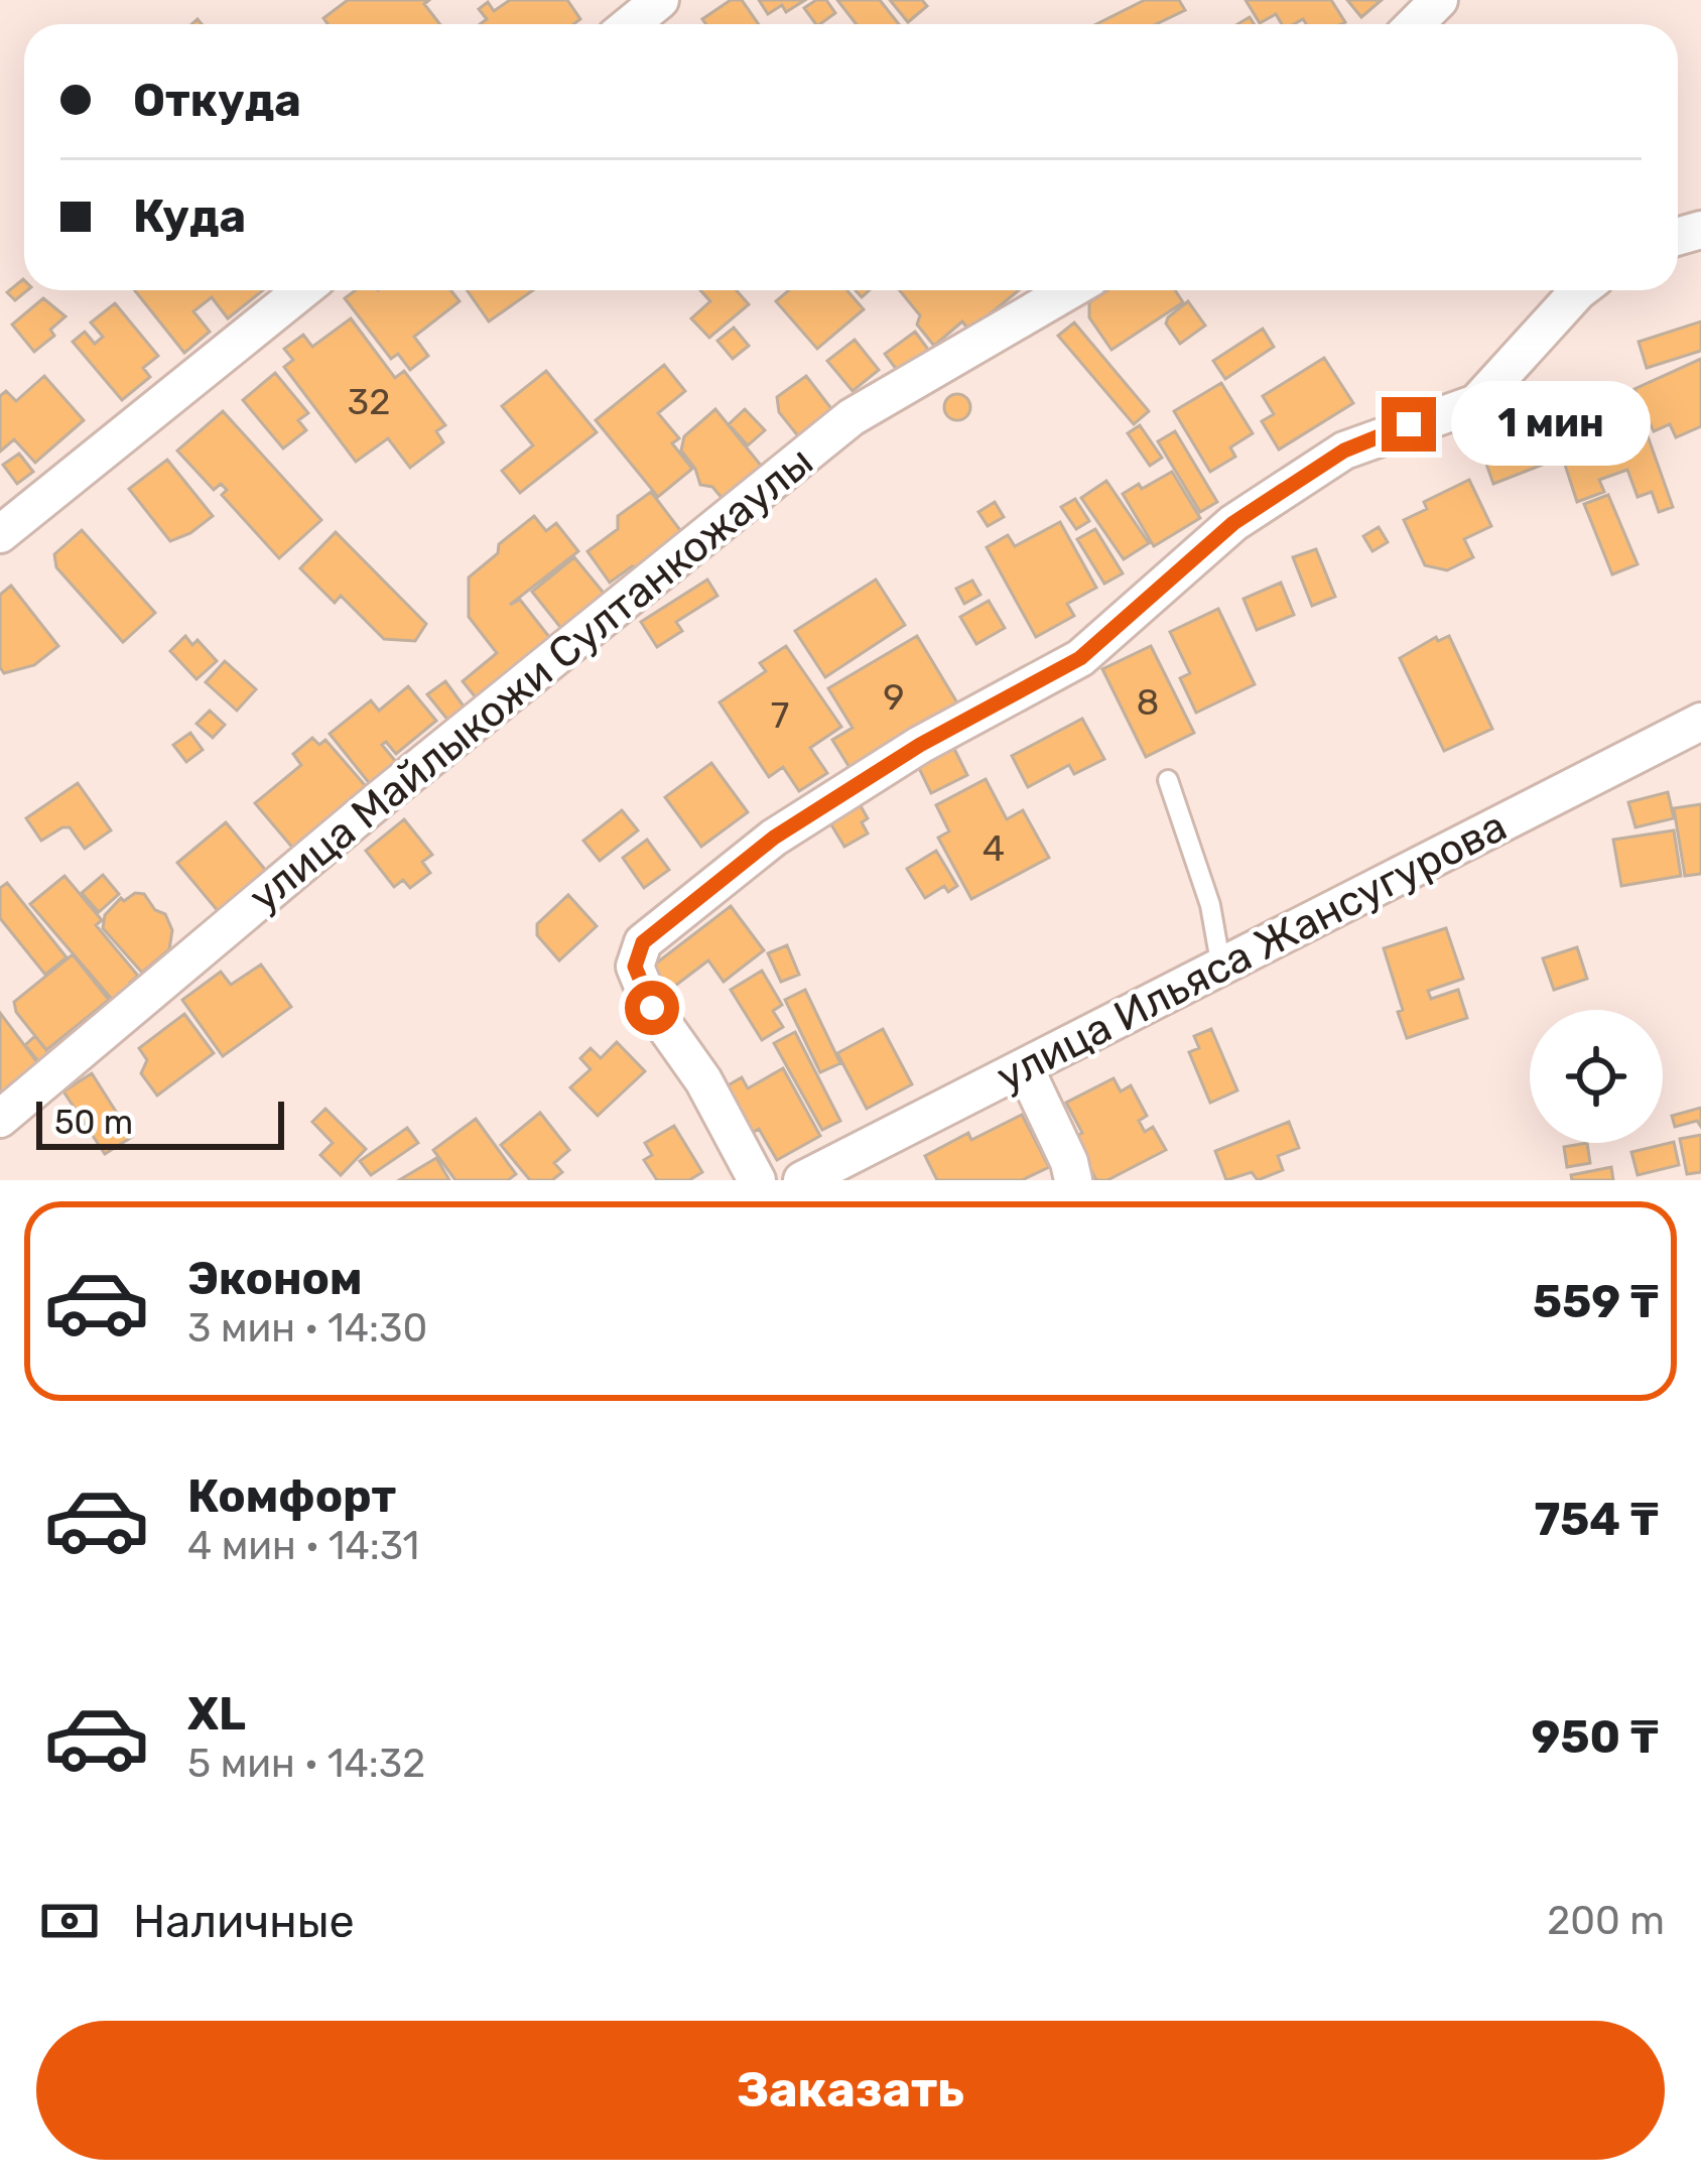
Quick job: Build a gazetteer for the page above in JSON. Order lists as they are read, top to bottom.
{
  "streets": {
    "street": ["улица Майлыкожи Султанкожаулы", "улица Ильяса Жансугурова"]
  },
  "house_numbers": [
    "32",
    "9",
    "8",
    "7",
    "4"
  ],
  "scale_bar": "50 m",
  "page": {
    "banner": ["Откуда", "Куда"],
    "bubble": "1 мин",
    "scale": "50 m",
    "list": [
      {
        "name": "Эконом",
        "note": "3 мин · 14:30",
        "value": "559 ₸"
      },
      {
        "name": "Комфорт",
        "note": "4 мин · 14:31",
        "value": "754 ₸"
      },
      {
        "name": "XL",
        "note": "5 мин · 14:32",
        "value": "950 ₸"
      }
    ],
    "pay": ["Наличные", "200 m"],
    "buttons": "Заказать"
  }
}
